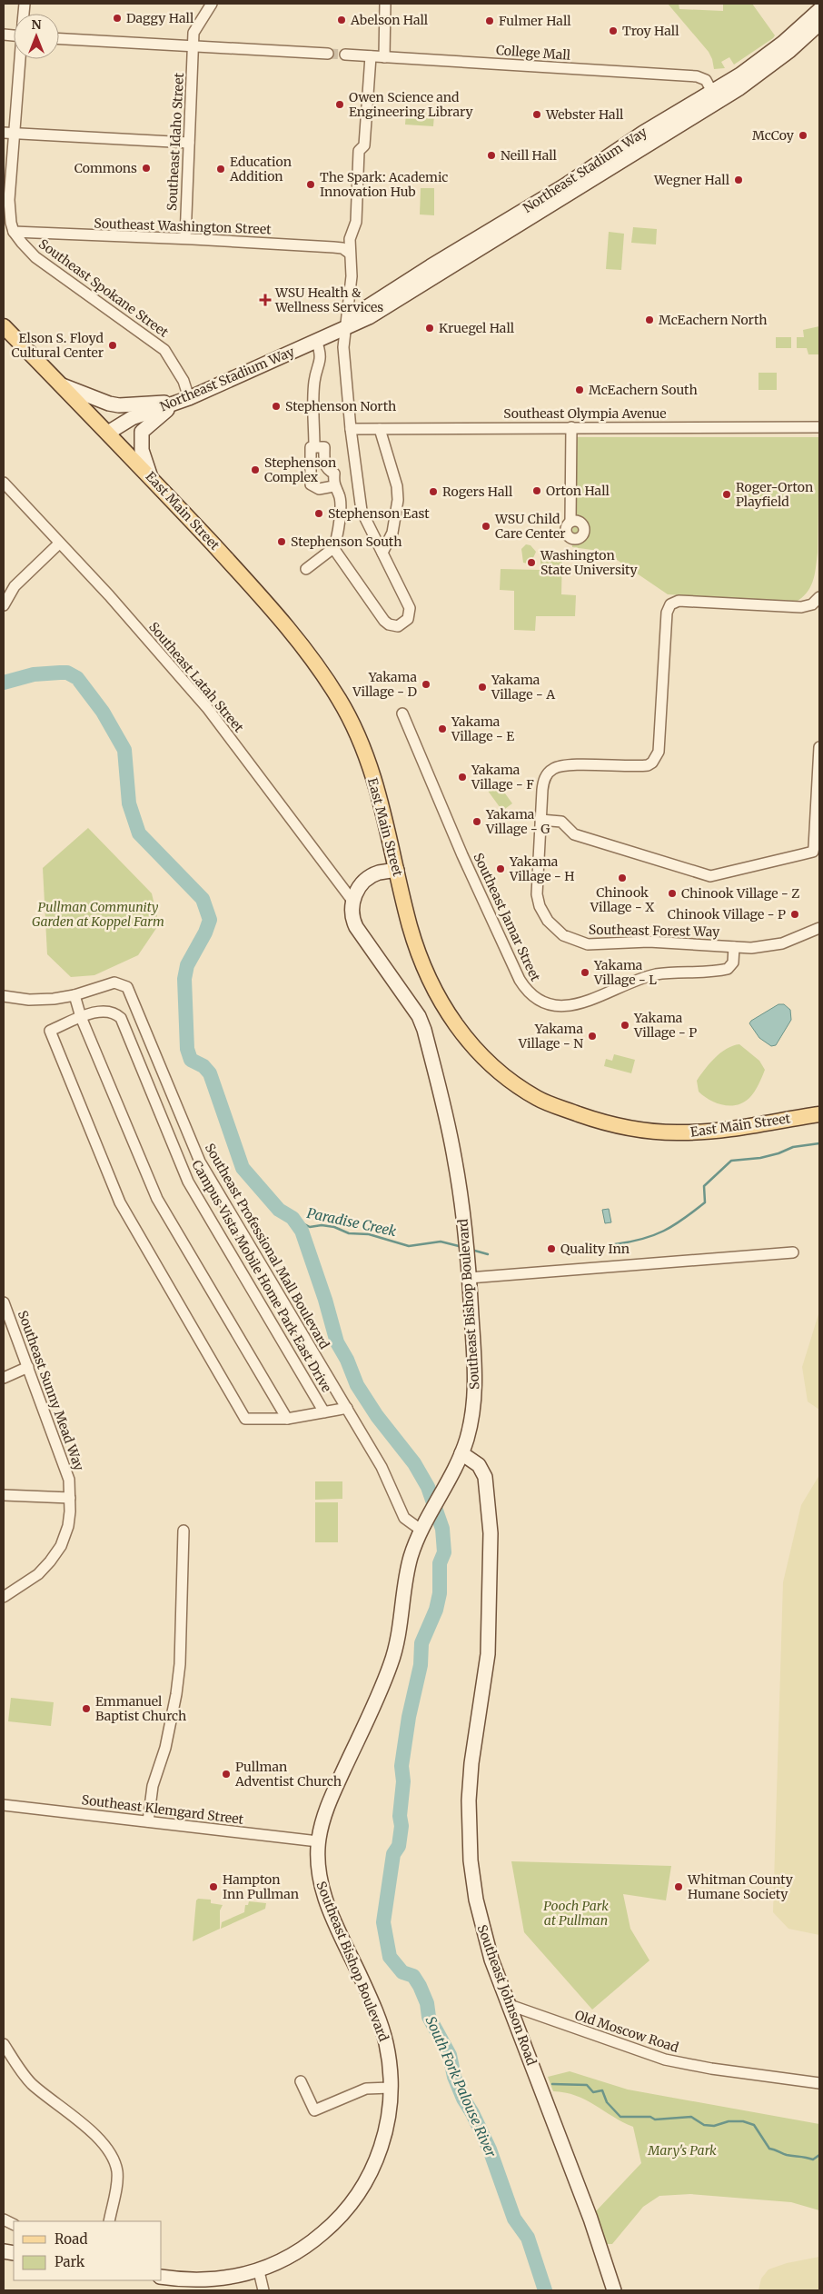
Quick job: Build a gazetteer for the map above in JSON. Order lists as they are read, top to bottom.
{
  "streets": {
    "main road": ["East Main Street"],
    "street": [
      "College Mall",
      "Southeast Idaho Street",
      "Northeast Stadium Way",
      "Southeast Washington Street",
      "Southeast Spokane Street",
      "Southeast Olympia Avenue",
      "Southeast Latah Street",
      "Southeast Jamar Street",
      "Southeast Forest Way",
      "Southeast Professional Mall Boulevard",
      "Campus Vista Mobile Home Park East Drive",
      "Southeast Bishop Boulevard",
      "Southeast Sunny Mead Way",
      "Southeast Klemgard Street",
      "Southeast Johnson Road",
      "Old Moscow Road"
    ]
  },
  "crossings": [
    ["College Mall", "Northeast Stadium Way"],
    ["Southeast Idaho Street", "Southeast Washington Street"],
    ["Northeast Stadium Way", "Southeast Spokane Street"],
    ["Northeast Stadium Way", "East Main Street"],
    ["Southeast Washington Street", "Southeast Spokane Street"],
    ["Southeast Latah Street", "Southeast Bishop Boulevard"],
    ["Southeast Jamar Street", "Southeast Forest Way"],
    ["Southeast Professional Mall Boulevard", "Southeast Bishop Boulevard"],
    ["Southeast Bishop Boulevard", "Southeast Klemgard Street"],
    ["Southeast Bishop Boulevard", "Southeast Johnson Road"],
    ["Southeast Johnson Road", "Old Moscow Road"]
  ],
  "water": ["Paradise Creek", "South Fork Palouse River"],
  "parks": ["Pullman Community Garden at Koppel Farm", "Pooch Park at Pullman", "Mary's Park"],
  "places": {
    "other": [
      "Daggy Hall",
      "Abelson Hall",
      "Fulmer Hall",
      "Troy Hall",
      "Owen Science and Engineering Library",
      "Webster Hall",
      "McCoy",
      "Neill Hall",
      "Commons",
      "Education Addition",
      "Wegner Hall",
      "The Spark: Academic Innovation Hub",
      "McEachern North",
      "Kruegel Hall",
      "Elson S. Floyd Cultural Center",
      "McEachern South",
      "Stephenson North",
      "Stephenson Complex",
      "Orton Hall",
      "Rogers Hall",
      "Roger-Orton Playfield",
      "Stephenson East",
      "WSU Child Care Center",
      "Stephenson South",
      "Washington State University",
      "Yakama Village - D",
      "Yakama Village - A",
      "Yakama Village - E",
      "Yakama Village - F",
      "Yakama Village - G",
      "Yakama Village - H",
      "Chinook Village - X",
      "Chinook Village - Z",
      "Chinook Village - P",
      "Yakama Village - L",
      "Yakama Village - P",
      "Yakama Village - N",
      "Quality Inn",
      "Emmanuel Baptist Church",
      "Pullman Adventist Church",
      "Hampton Inn Pullman",
      "Whitman County Humane Society"
    ],
    "health": ["WSU Health & Wellness Services"]
  },
  "legend": ["Road", "Park"],
  "north": "top"
}
